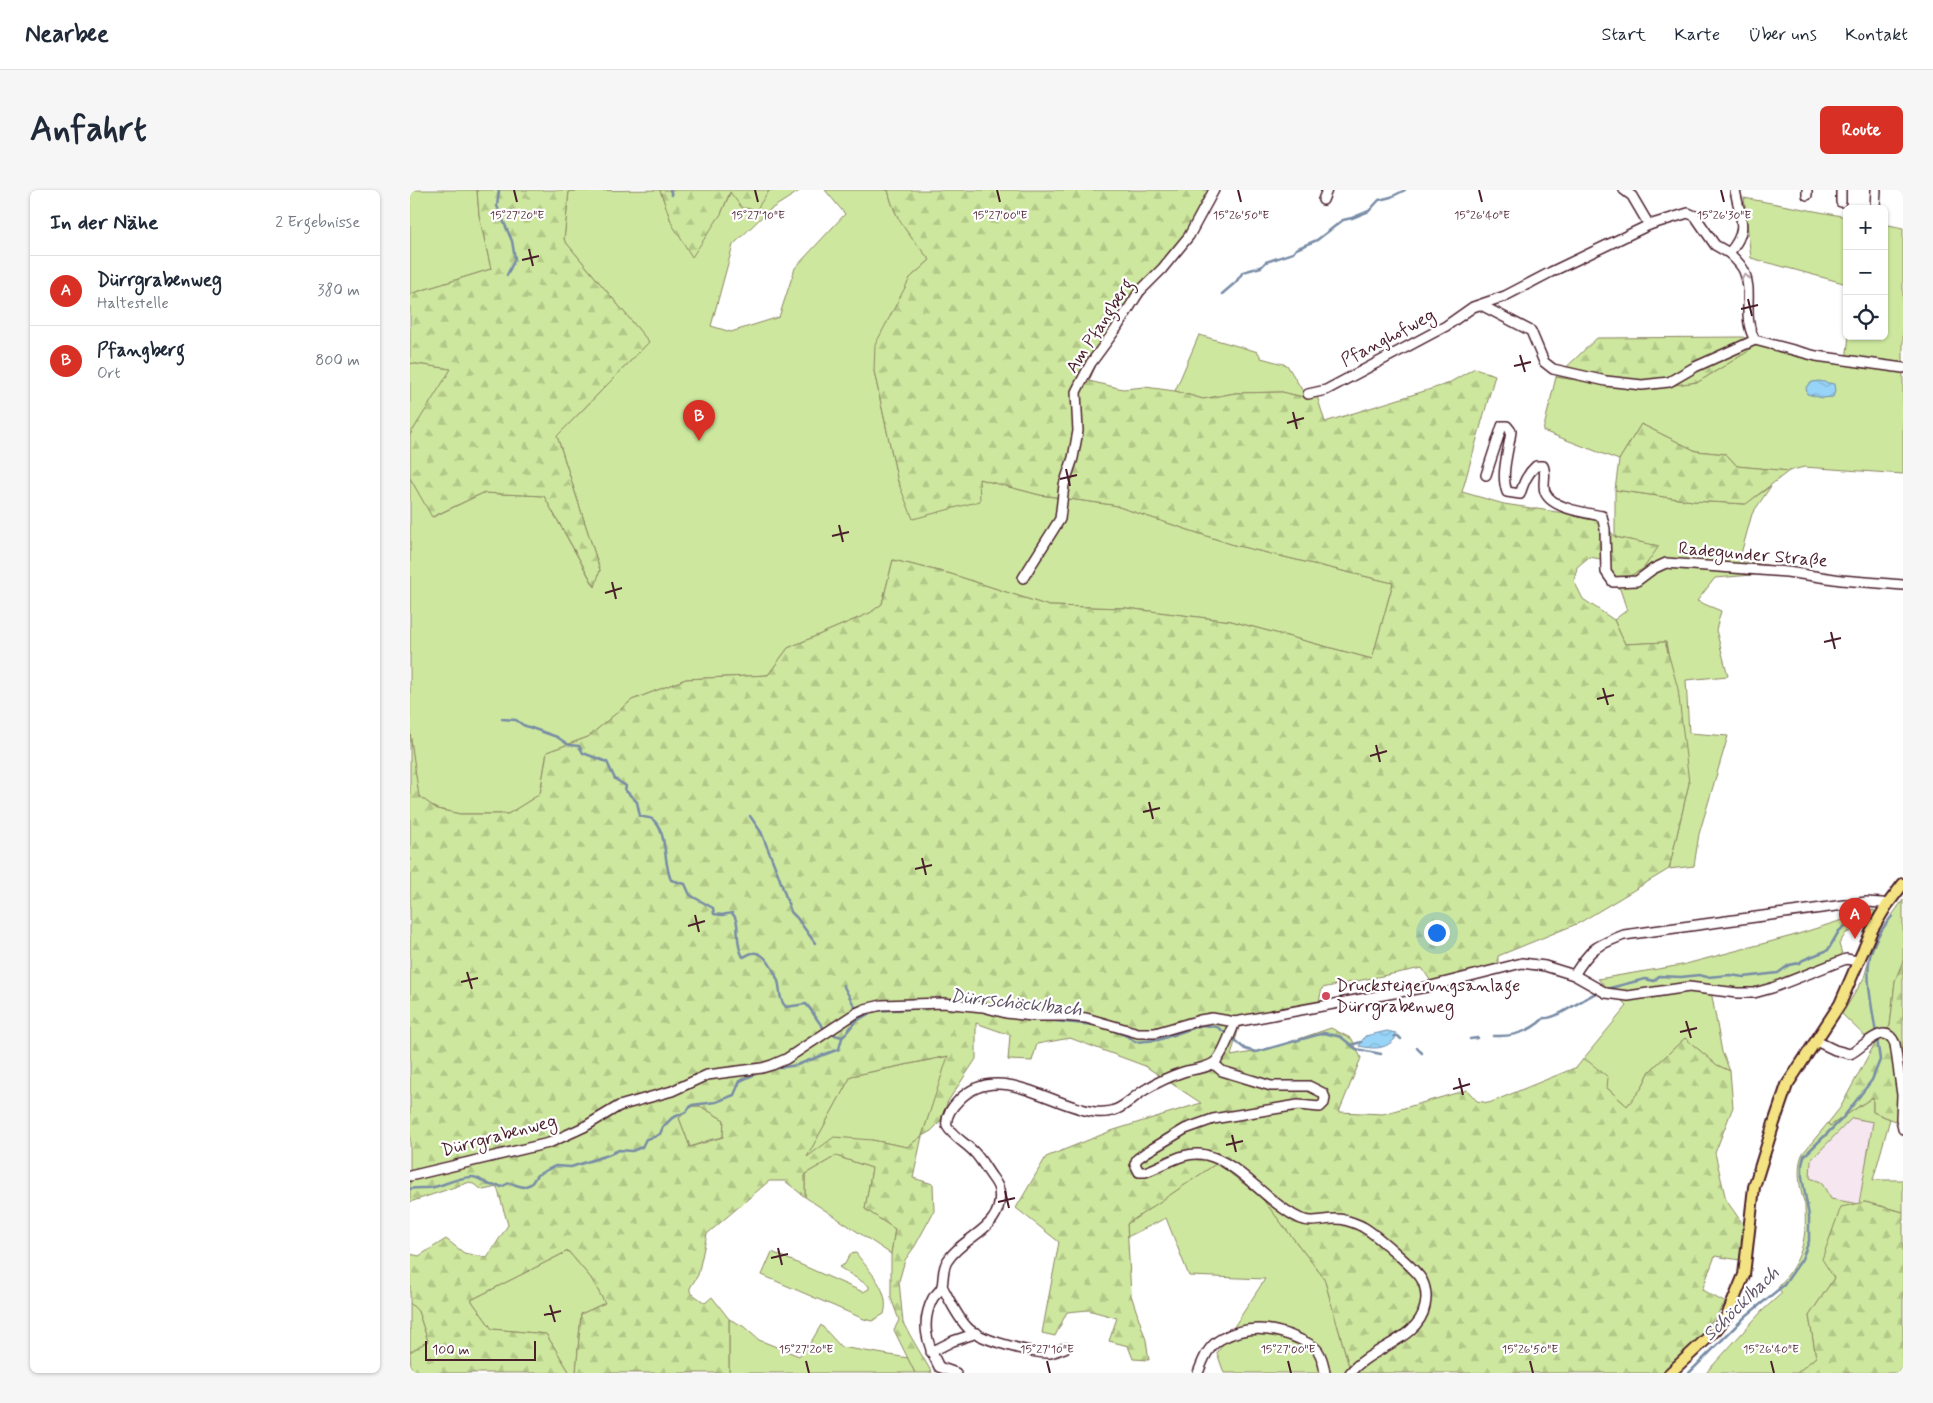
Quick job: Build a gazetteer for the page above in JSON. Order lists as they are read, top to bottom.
{
  "streets": {
    "street": [
      "Am Pfangberg",
      "Pfanghofweg",
      "Radegunder Straße",
      "Dürrgrabenweg"
    ]
  },
  "water": ["Dürrschöcklbach", "Schöcklbach"],
  "places": ["Drucksteigerungsanlage Dürrgrabenweg"],
  "scale_bar": "100 m",
  "page": {
    "header": "Nearbee",
    "nav": [
      "Start",
      "Karte",
      "Über uns",
      "Kontakt"
    ],
    "buttons": "Route",
    "title": "Anfahrt",
    "heading": ["In der Nähe", "2 Ergebnisse"],
    "map_buttons": ["+", "−"],
    "list": [
      {
        "mark": "A",
        "name": "Dürrgrabenweg",
        "note": "Haltestelle",
        "value": "380 m"
      },
      {
        "mark": "B",
        "name": "Pfangberg",
        "note": "Ort",
        "value": "800 m"
      }
    ],
    "pins": ["B", "A"],
    "scale": "100 m"
  },
  "coordinates": [
    "15°27'20\"E",
    "15°27'10\"E",
    "15°27'00\"E",
    "15°26'50\"E",
    "15°26'40\"E",
    "15°26'30\"E"
  ]
}
